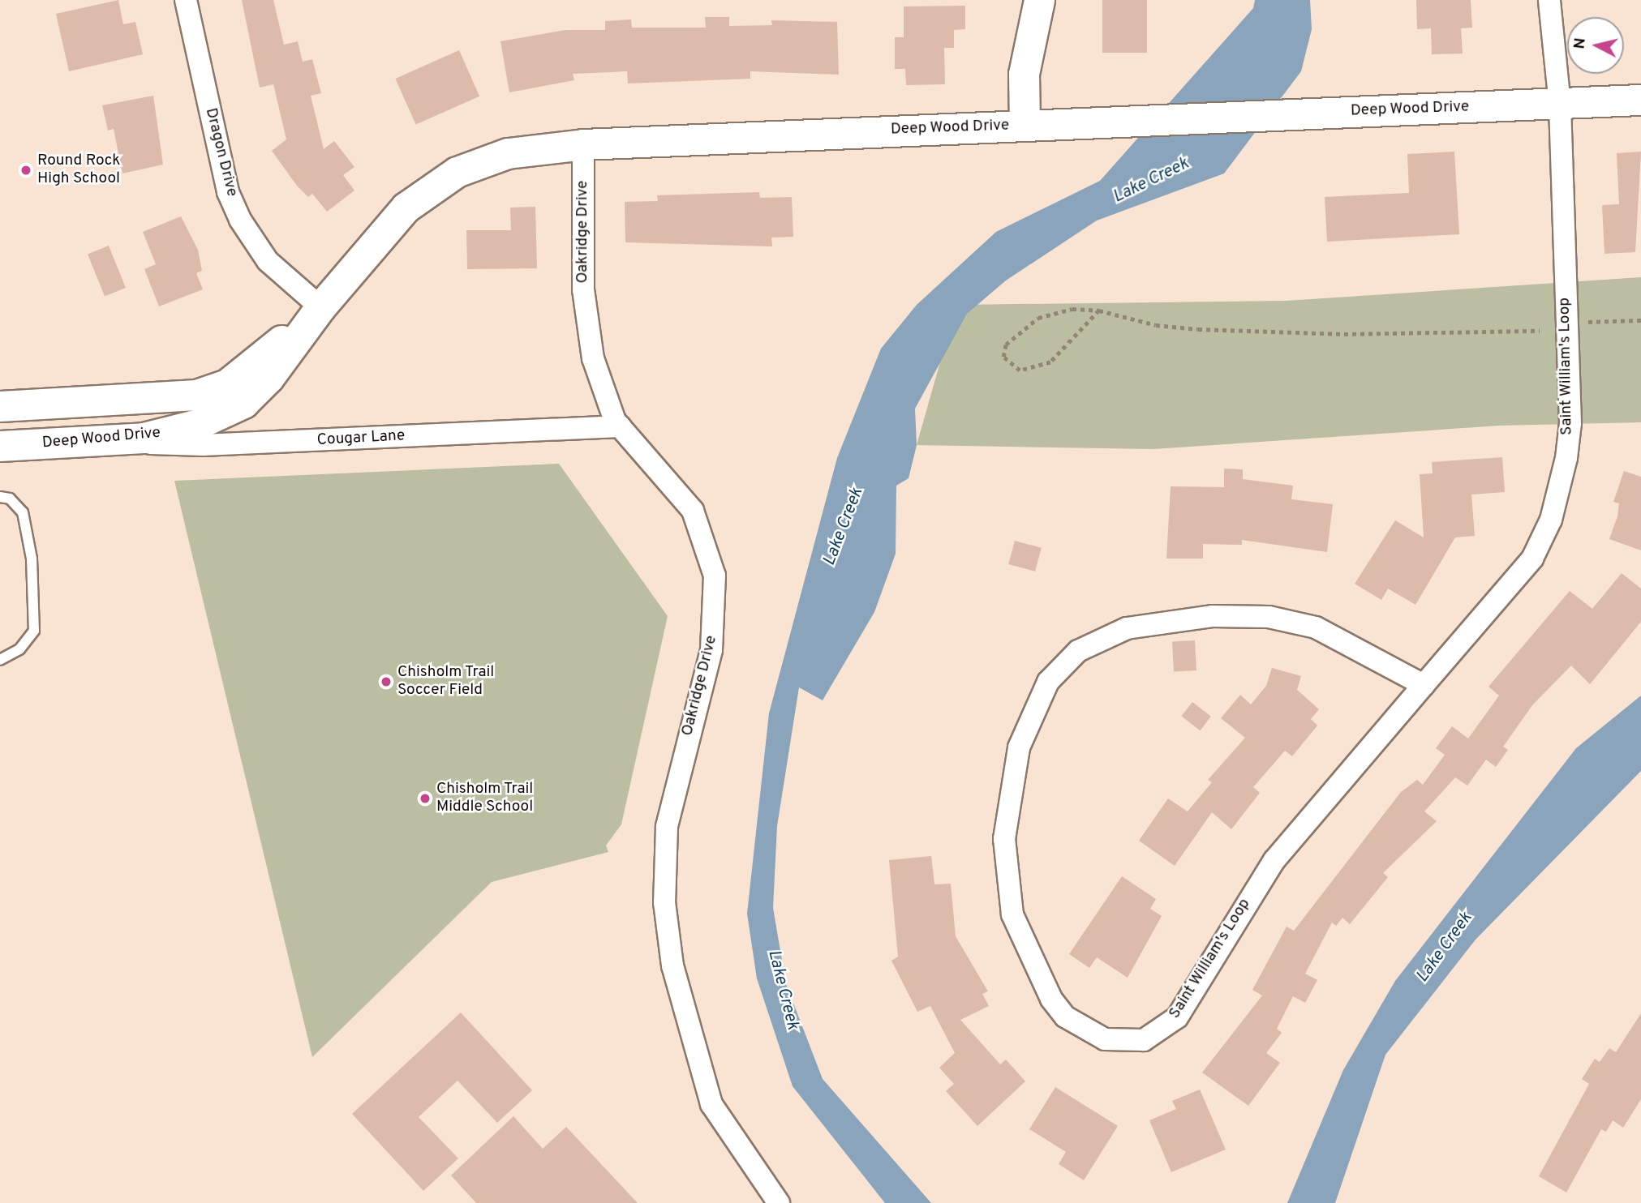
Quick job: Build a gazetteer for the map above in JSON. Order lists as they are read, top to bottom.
{
  "streets": {
    "street": [
      "Deep Wood Drive",
      "Dragon Drive",
      "Oakridge Drive",
      "Saint William's Loop",
      "Cougar Lane"
    ]
  },
  "crossings": [
    ["Deep Wood Drive", "Dragon Drive"],
    ["Deep Wood Drive", "Oakridge Drive"],
    ["Deep Wood Drive", "Saint William's Loop"],
    ["Deep Wood Drive", "Cougar Lane"],
    ["Oakridge Drive", "Cougar Lane"]
  ],
  "water": ["Lake Creek"],
  "places": ["Round Rock High School", "Chisholm Trail Soccer Field", "Chisholm Trail Middle School"],
  "north": "left"
}
